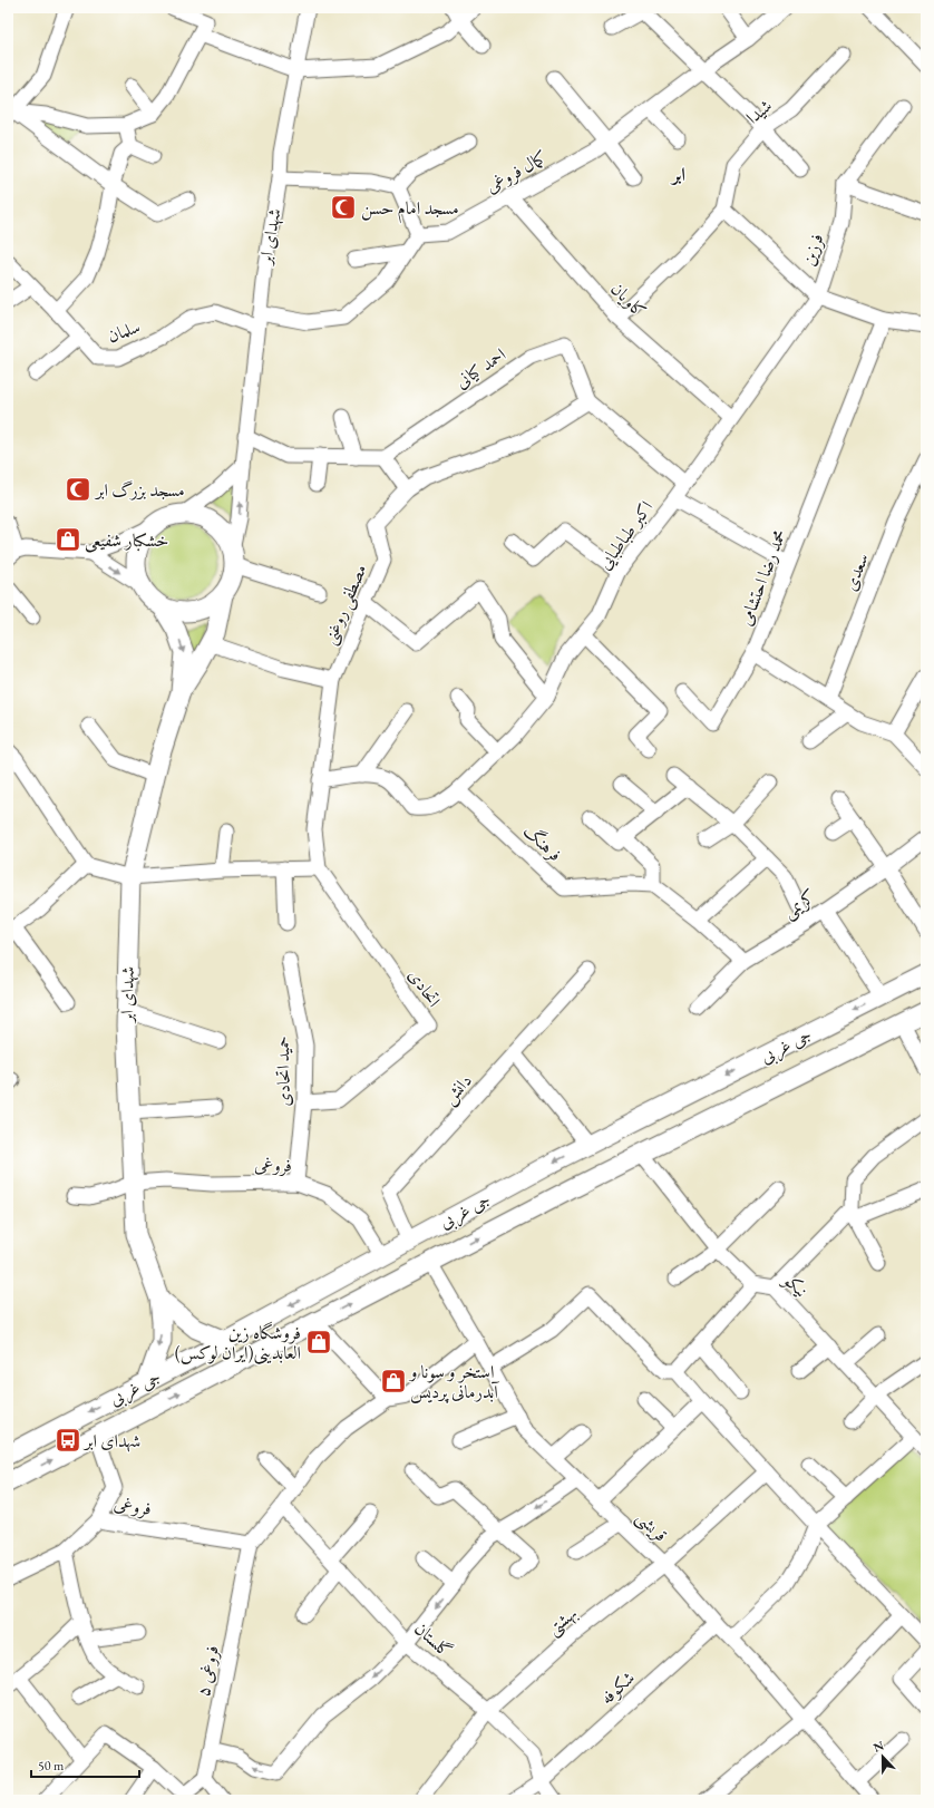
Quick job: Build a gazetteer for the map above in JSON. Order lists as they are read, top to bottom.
{
  "streets": {
    "main road": ["شهدای ابر", "جی غربی"],
    "street": [
      "شیدا",
      "کمال فروغی",
      "فرزین",
      "کاویان",
      "سلمان",
      "احمد کیانی",
      "اکبر طباطبایی",
      "سعدی",
      "محمد رضا احتشامی",
      "مصطفی روغنی",
      "فرهنگ",
      "کریمی",
      "اتحادی",
      "حمید اتحادی",
      "دانش",
      "فروغی",
      "نیکو",
      "قریشی",
      "بهشتی",
      "گلستان",
      "فروغی ۵",
      "شکوفه"
    ]
  },
  "crossings": [
    ["شیدا", "فرزین"],
    ["کمال فروغی", "کاویان"],
    ["شهدای ابر", "سلمان"],
    ["شهدای ابر", "فروغی"],
    ["فرزین", "اکبر طباطبایی"],
    ["کاویان", "اکبر طباطبایی"],
    ["احمد کیانی", "اکبر طباطبایی"],
    ["احمد کیانی", "مصطفی روغنی"],
    ["اکبر طباطبایی", "فرهنگ"],
    ["سعدی", "محمد رضا احتشامی"],
    ["مصطفی روغنی", "اتحادی"],
    ["اتحادی", "حمید اتحادی"],
    ["جی غربی", "دانش"],
    ["جی غربی", "فروغی"],
    ["جی غربی", "نیکو"],
    ["جی غربی", "قریشی"],
    ["حمید اتحادی", "فروغی"],
    ["فروغی", "فروغی ۵"],
    ["قریشی", "بهشتی"],
    ["قریشی", "شکوفه"],
    ["بهشتی", "گلستان"],
    ["گلستان", "شکوفه"]
  ],
  "districts": ["ابر"],
  "places": {
    "mosque": ["مسجد امام حسن", "مسجد بزرگ ابر"],
    "shop": ["خشکبار شفیعی", "فروشگاه زین العابدینی(ایران لوکس)", "استخر و سونا و آبدرمانی پردیس"],
    "bus stop": ["شهدای ابر"]
  },
  "scale_bar": "50 m",
  "north": "top"
}
